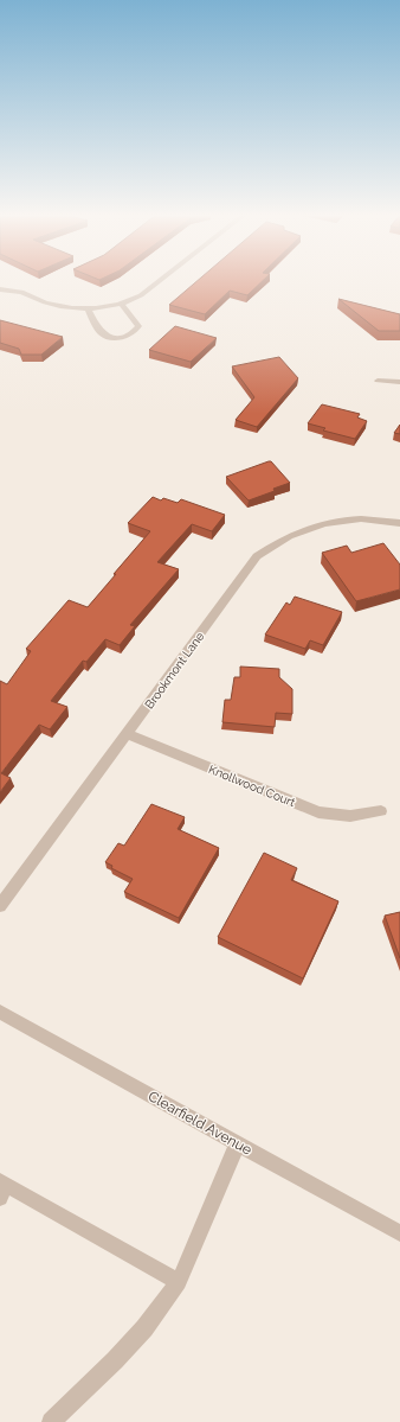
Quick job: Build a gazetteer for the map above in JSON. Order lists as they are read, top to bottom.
{
  "streets": {
    "street": ["Brookmont Lane", "Knollwood Court", "Clearfield Avenue"]
  },
  "crossings": [
    ["Brookmont Lane", "Knollwood Court"]
  ]
}
